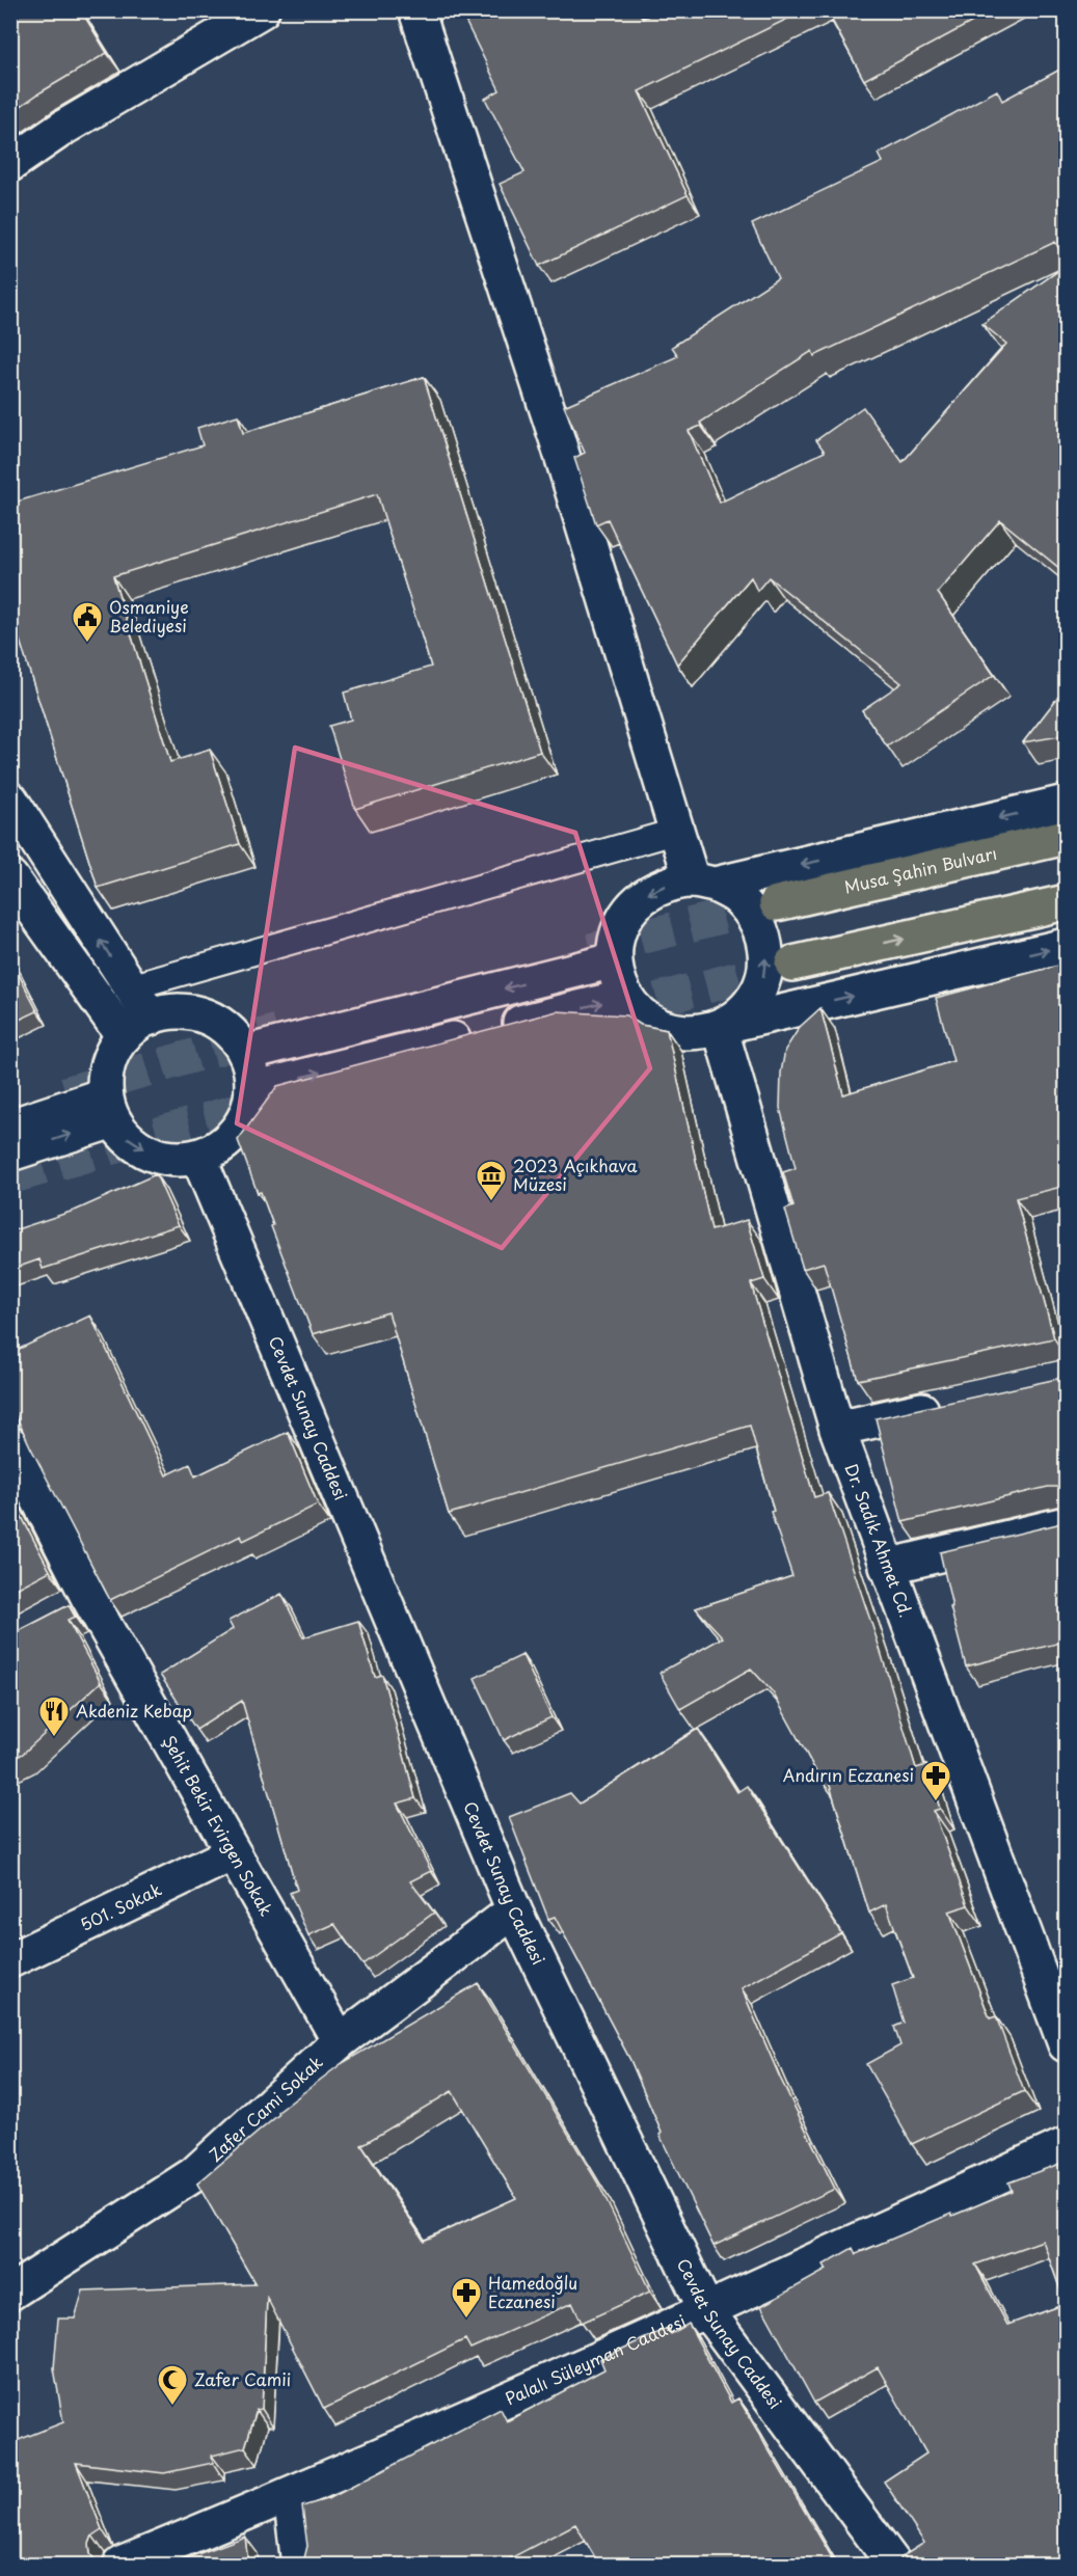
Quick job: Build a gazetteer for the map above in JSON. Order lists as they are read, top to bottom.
{
  "streets": {
    "main road": ["Musa Şahin Bulvarı"],
    "street": [
      "Cevdet Sunay Caddesi",
      "Dr. Sadık Ahmet Cd.",
      "Şehit Bekir Evirgen Sokak",
      "501. Sokak",
      "Zafer Cami Sokak",
      "Palalı Süleyman Caddesi"
    ]
  },
  "crossings": [
    ["Cevdet Sunay Caddesi", "Zafer Cami Sokak"],
    ["Cevdet Sunay Caddesi", "Palalı Süleyman Caddesi"],
    ["Şehit Bekir Evirgen Sokak", "501. Sokak"],
    ["Şehit Bekir Evirgen Sokak", "Zafer Cami Sokak"]
  ],
  "places": {
    "public building": ["Osmaniye Belediyesi"],
    "museum": ["2023 Açıkhava Müzesi"],
    "restaurant": ["Akdeniz Kebap"],
    "pharmacy": ["Andırın Eczanesi", "Hamedoğlu Eczanesi"],
    "mosque": ["Zafer Camii"]
  }
}
